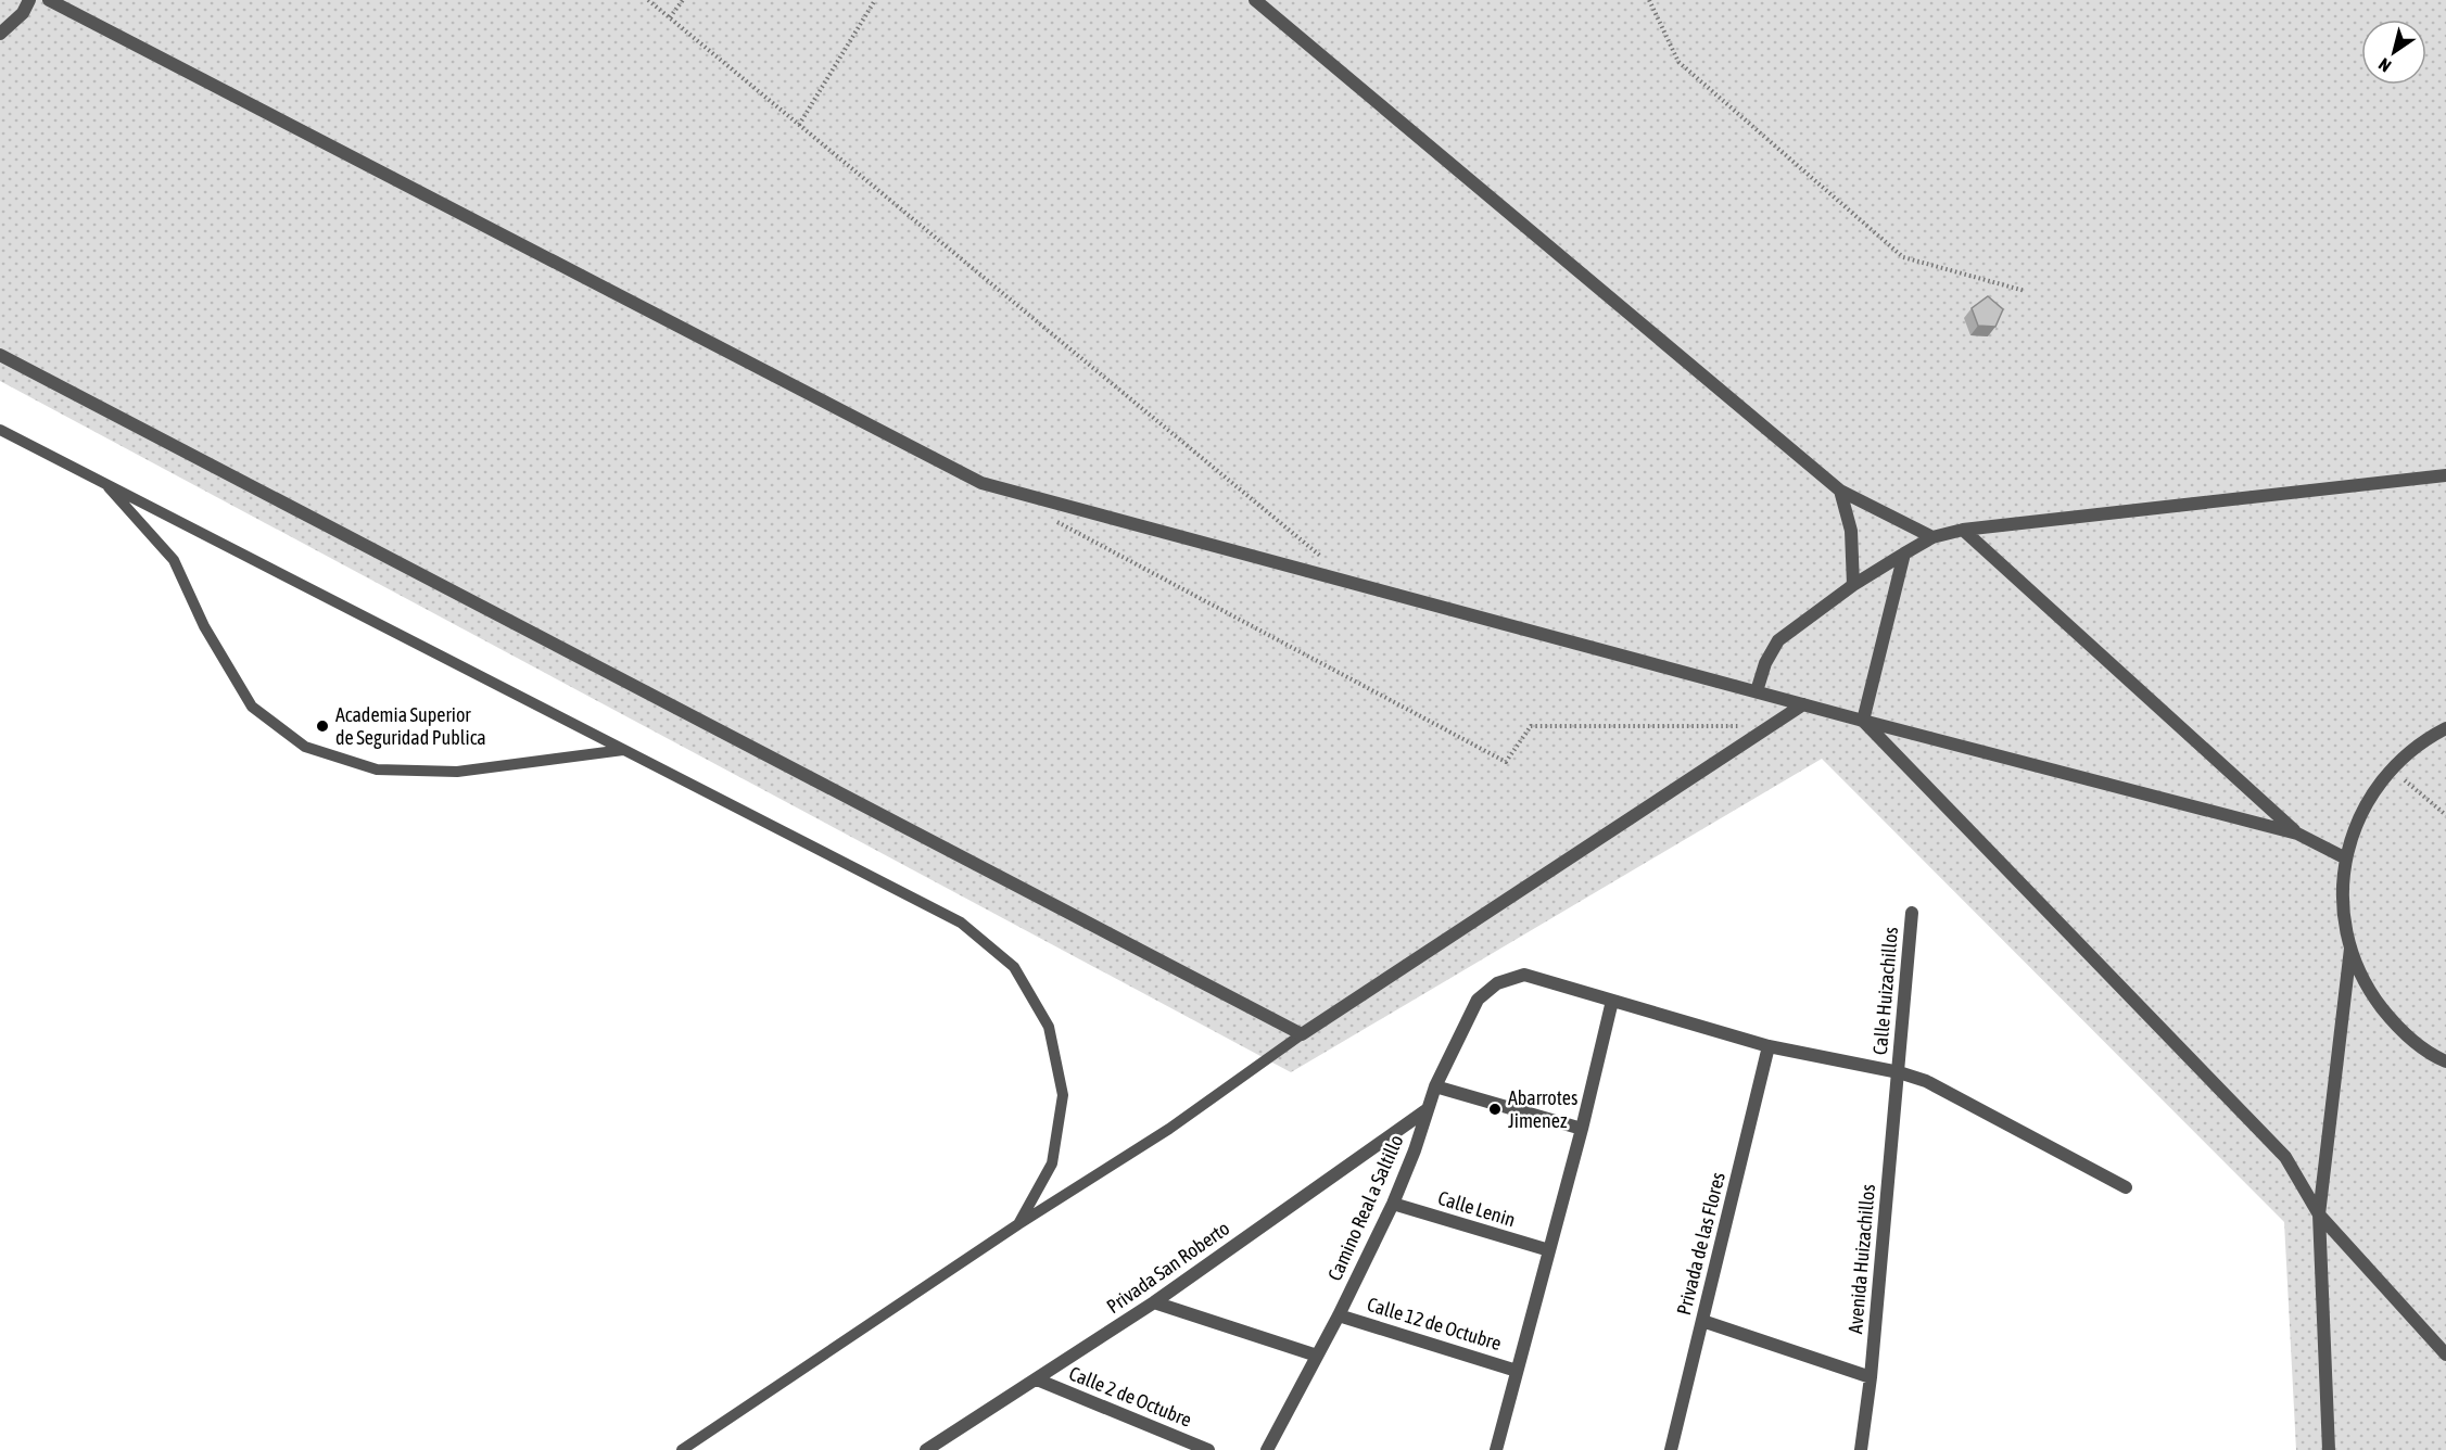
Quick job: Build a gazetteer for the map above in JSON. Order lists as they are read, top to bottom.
{
  "streets": {
    "street": [
      "Calle Huizachillos",
      "Camino Real a Saltillo",
      "Calle Lenin",
      "Privada de las Flores",
      "Avenida Huizachillos",
      "Privada San Roberto",
      "Calle 12 de Octubre",
      "Calle 2 de Octubre"
    ]
  },
  "crossings": [
    ["Calle Huizachillos", "Avenida Huizachillos"],
    ["Camino Real a Saltillo", "Calle Lenin"],
    ["Camino Real a Saltillo", "Privada San Roberto"],
    ["Camino Real a Saltillo", "Calle 12 de Octubre"],
    ["Privada San Roberto", "Calle 2 de Octubre"]
  ],
  "places": ["Academia Superior de Seguridad Publica", "Abarrotes Jimenez"],
  "north": "bottom left"
}
